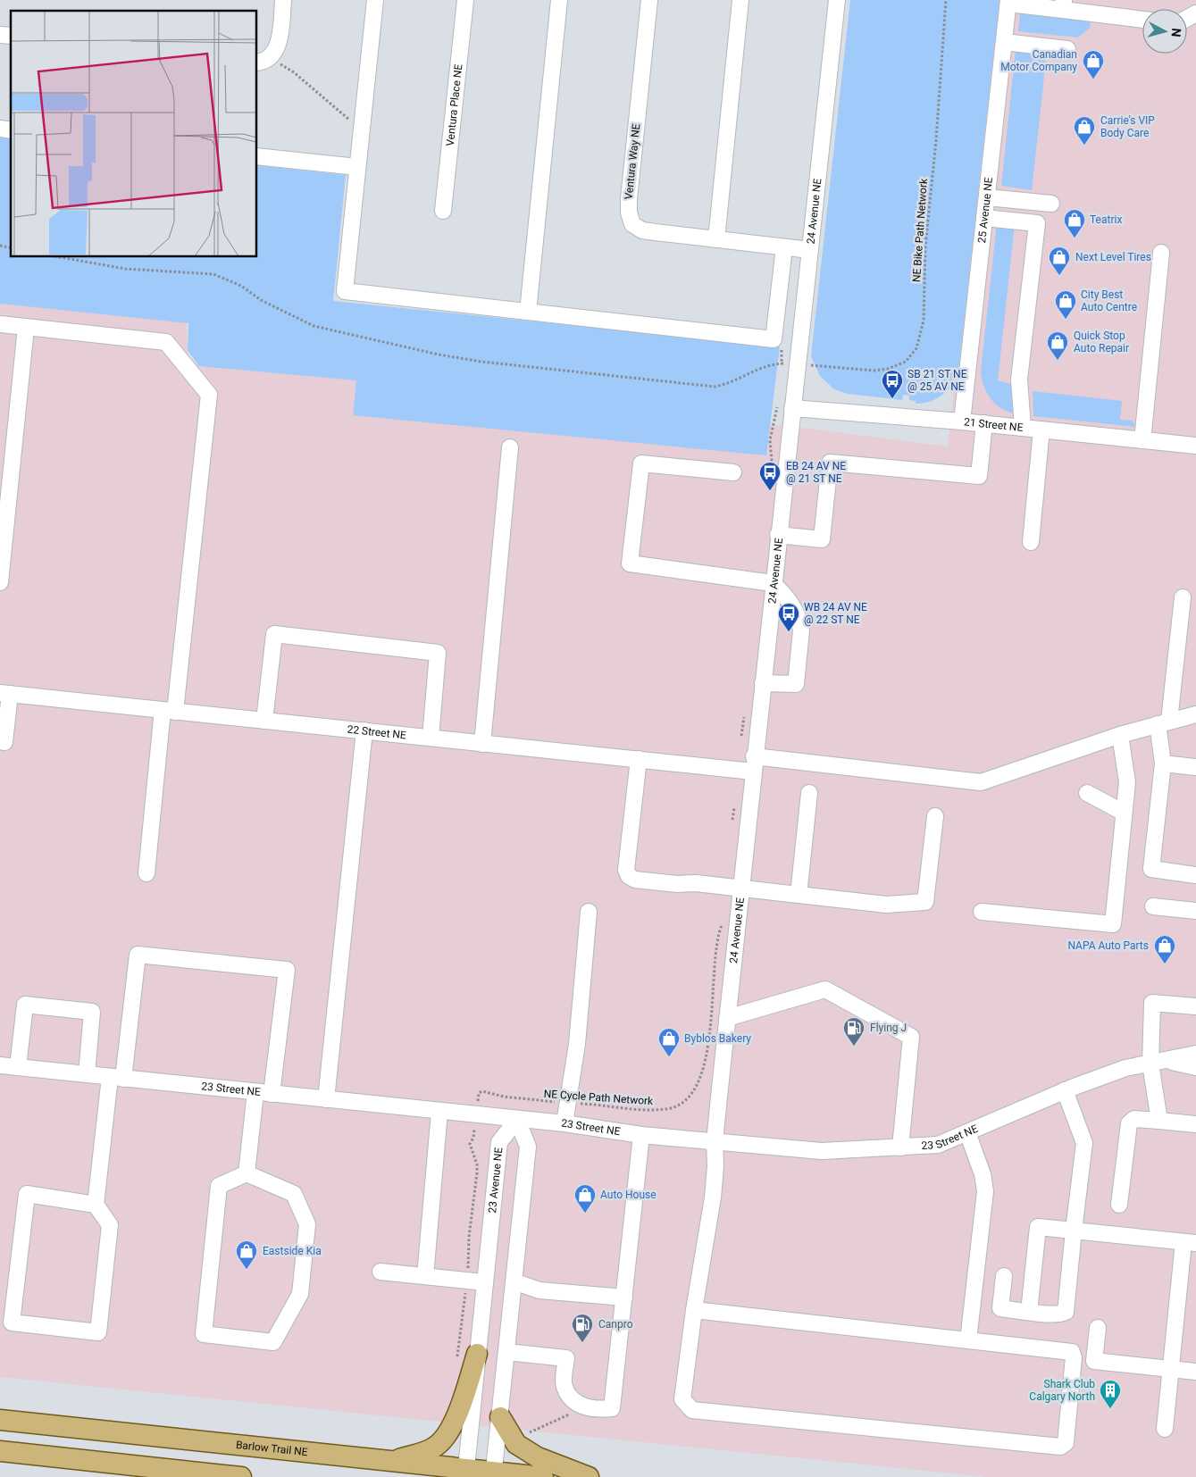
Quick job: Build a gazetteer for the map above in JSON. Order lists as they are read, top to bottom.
{
  "streets": {
    "main road": ["Barlow Trail NE"],
    "street": [
      "Ventura Place NE",
      "Ventura Way NE",
      "25 Avenue NE",
      "24 Avenue NE",
      "21 Street NE",
      "22 Street NE",
      "23 Street NE",
      "23 Avenue NE"
    ],
    "path": ["NE Bike Path Network", "NE Cycle Path Network"]
  },
  "crossings": [
    ["Ventura Way NE", "24 Avenue NE"],
    ["25 Avenue NE", "21 Street NE"],
    ["24 Avenue NE", "21 Street NE"],
    ["24 Avenue NE", "22 Street NE"],
    ["24 Avenue NE", "23 Street NE"],
    ["23 Street NE", "23 Avenue NE"],
    ["23 Avenue NE", "Barlow Trail NE"]
  ],
  "places": {
    "shop": [
      "Canadian Motor Company",
      "Carrie's VIP Body Care",
      "Teatrix",
      "Next Level Tires",
      "City Best Auto Centre",
      "Quick Stop Auto Repair",
      "NAPA Auto Parts",
      "Byblos Bakery",
      "Auto House",
      "Eastside Kia"
    ],
    "bus stop": ["SB 21 ST NE @ 25 AV NE", "EB 24 AV NE @ 21 ST NE", "WB 24 AV NE @ 22 ST NE"],
    "fuel station": ["Flying J", "Canpro"],
    "building": ["Shark Club Calgary North"]
  },
  "north": "right"
}
